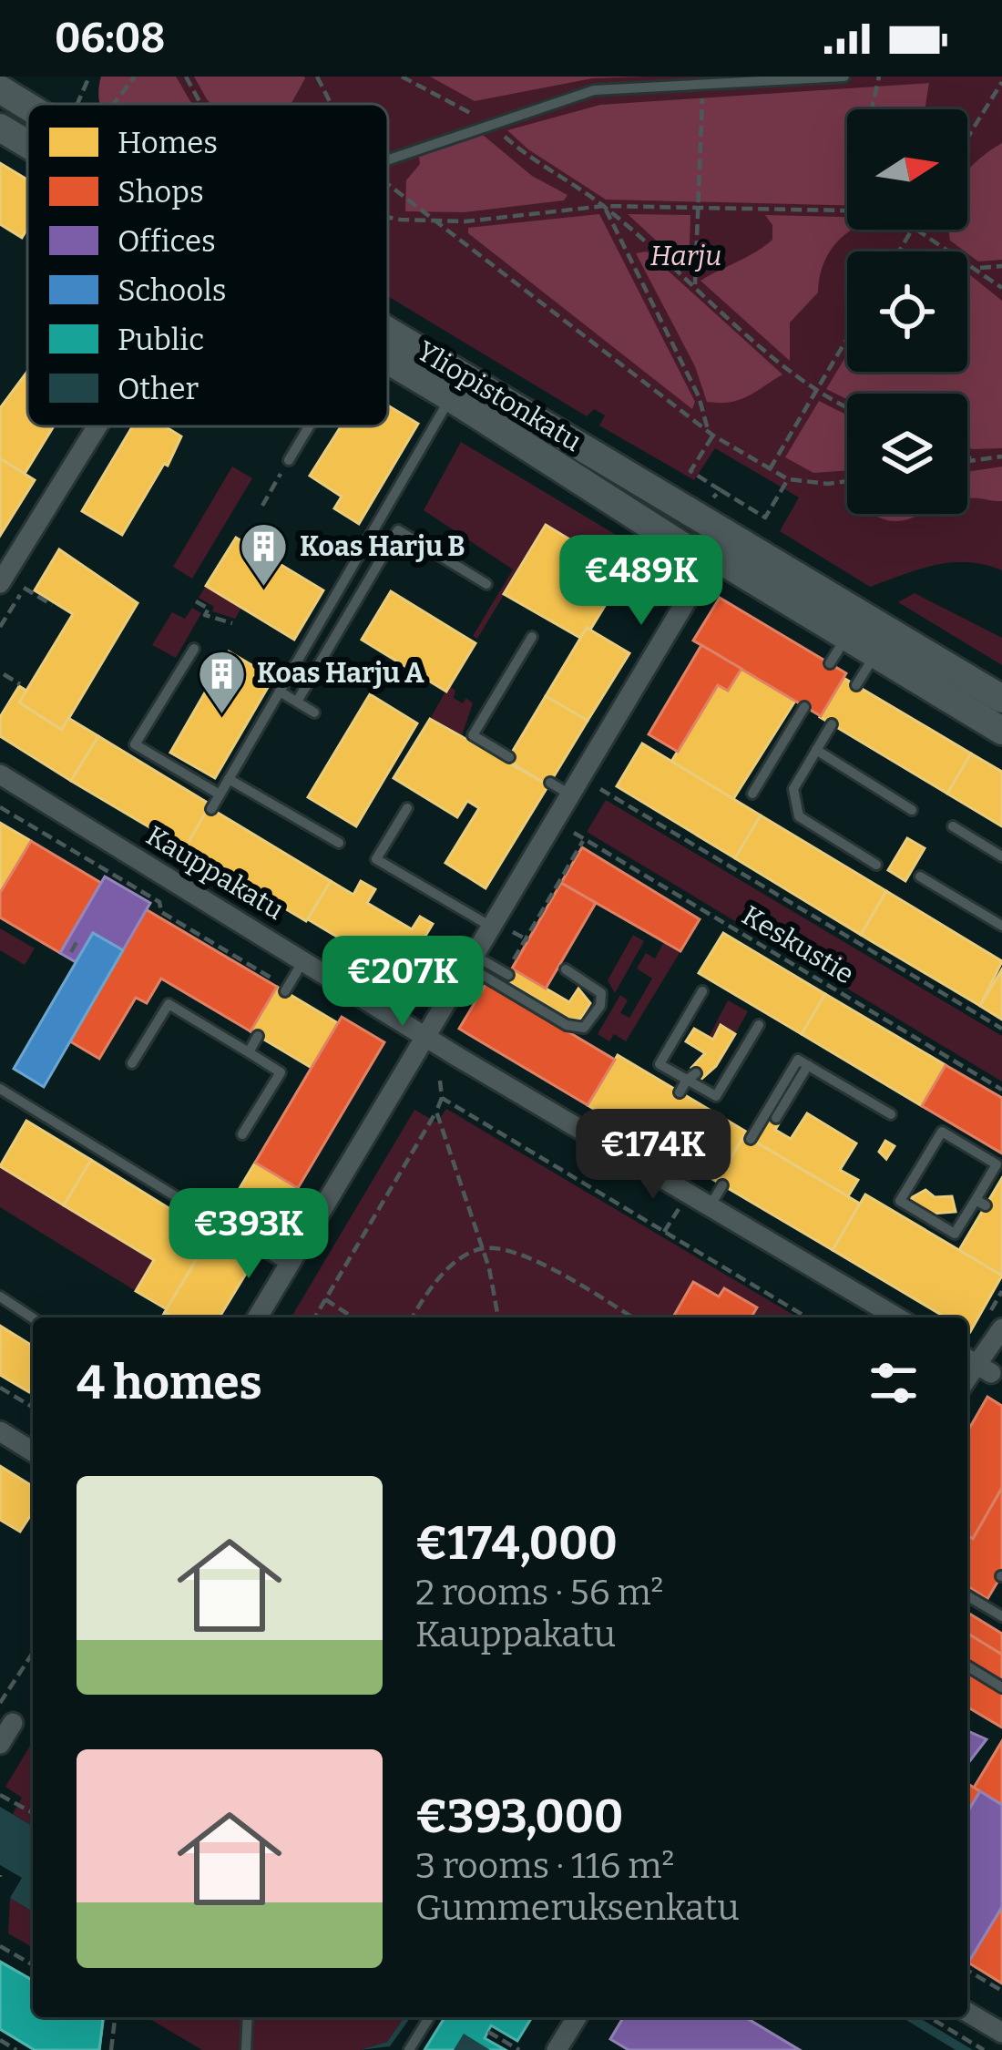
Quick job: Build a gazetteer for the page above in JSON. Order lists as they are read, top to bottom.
{
  "streets": {
    "main road": ["Yliopistonkatu"],
    "street": ["Kauppakatu"],
    "path": ["Keskustie"]
  },
  "parks": ["Harju"],
  "places": {
    "building": ["Koas Harju B", "Koas Harju A"]
  },
  "legend": [
    "Homes",
    "Shops",
    "Offices",
    "Schools",
    "Public",
    "Other"
  ],
  "north": "right",
  "page": {
    "status": "06:08",
    "price": [
      "€489K",
      "€207K",
      "€174K",
      "€393K"
    ],
    "heading": "4 homes",
    "list": [
      {
        "name": "€174,000",
        "note": "2 rooms · 56 m² · Kauppakatu"
      },
      {
        "name": "€393,000",
        "note": "3 rooms · 116 m² · Gummeruksenkatu"
      }
    ]
  }
}
